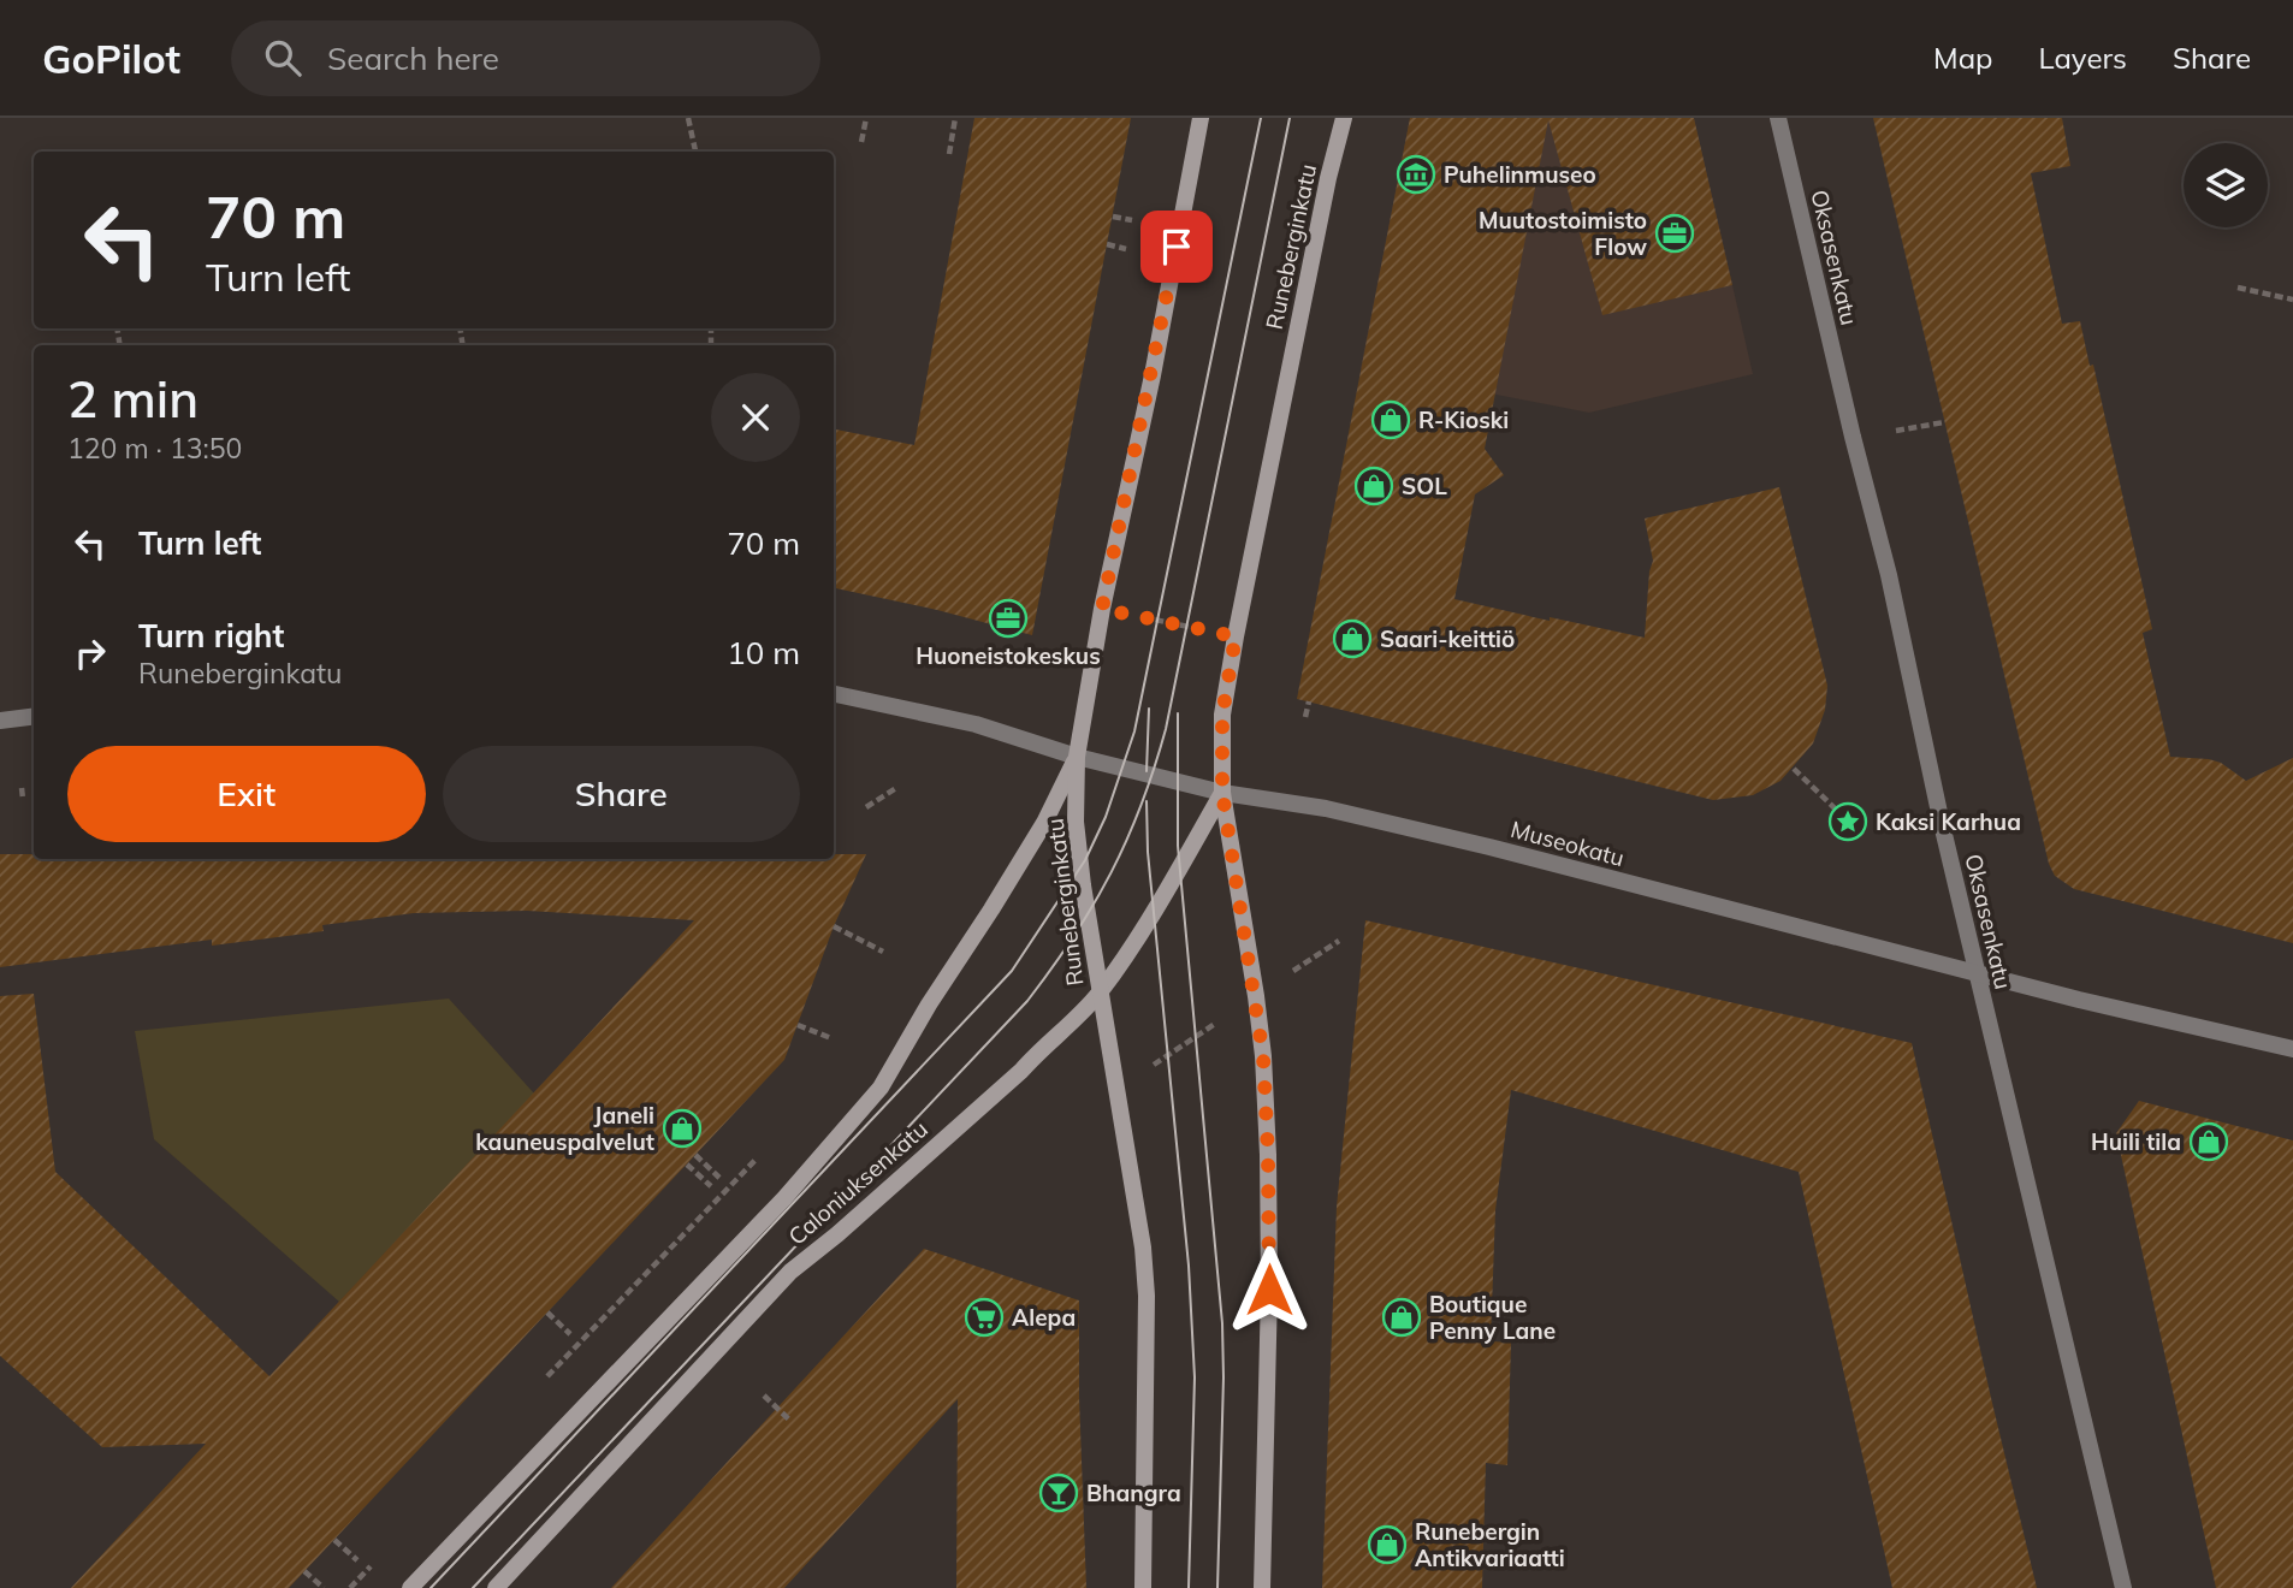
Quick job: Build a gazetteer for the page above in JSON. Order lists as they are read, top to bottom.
{
  "streets": {
    "main road": ["Runeberginkatu", "Caloniuksenkatu"],
    "street": ["Oksasenkatu", "Museokatu"]
  },
  "crossings": [
    ["Runeberginkatu", "Museokatu"],
    ["Runeberginkatu", "Caloniuksenkatu"],
    ["Oksasenkatu", "Museokatu"],
    ["Museokatu", "Caloniuksenkatu"]
  ],
  "places": {
    "museum": ["Puhelinmuseo"],
    "office": ["Muutostoimisto Flow", "Huoneistokeskus"],
    "shop": [
      "R-Kioski",
      "SOL",
      "Saari-keittiö",
      "Janeli kauneuspalvelut",
      "Huili tila",
      "Boutique Penny Lane",
      "Runebergin Antikvariaatti"
    ],
    "place": ["Kaksi Karhua"],
    "supermarket": ["Alepa"],
    "bar": ["Bhangra"]
  },
  "page": {
    "header": "GoPilot",
    "search": "Search here",
    "nav": ["Map", "Layers", "Share"],
    "turn": ["70 m", "Turn left"],
    "heading": ["2 min", "120 m · 13:50"],
    "list": [
      {
        "name": "Turn left",
        "value": "70 m"
      },
      {
        "name": "Turn right",
        "note": "Runeberginkatu",
        "value": "10 m"
      }
    ],
    "buttons": ["Exit", "Share"]
  }
}
